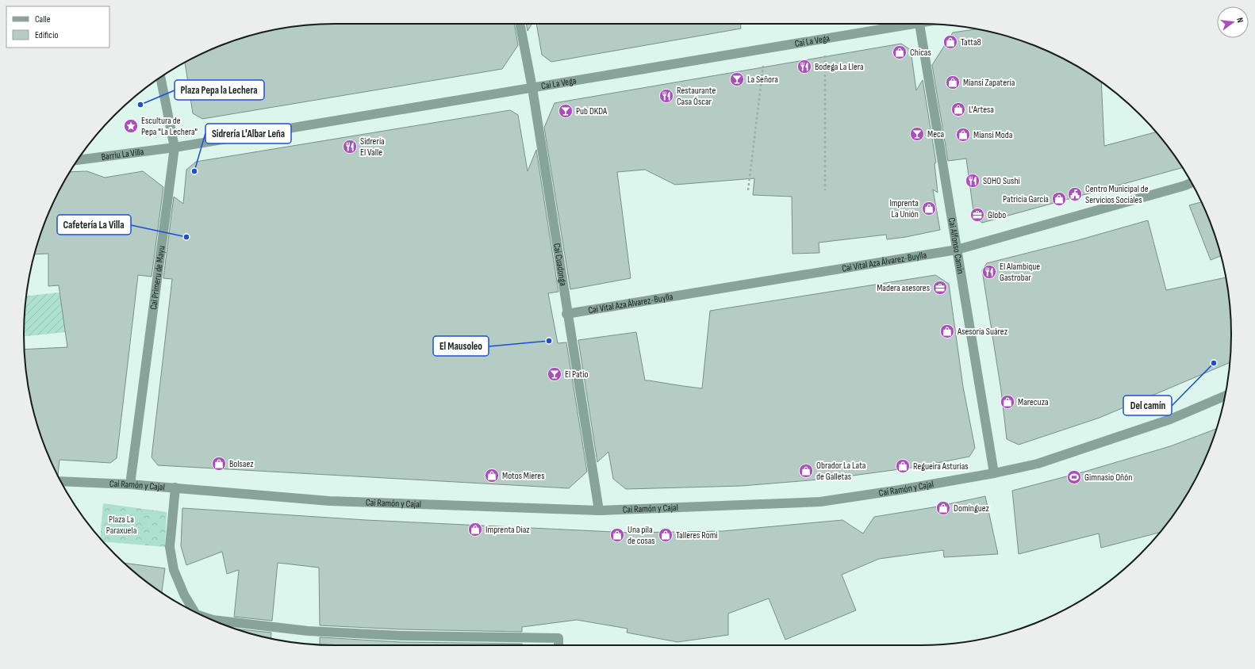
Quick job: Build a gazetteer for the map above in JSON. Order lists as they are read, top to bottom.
{
  "streets": {
    "street": [
      "Cai La Vega",
      "Barriu La Villa",
      "Cai Alfonso Camín",
      "Cai Vital Aza Álvarez-Buylla",
      "Cai Cuadonga",
      "Cai Primeru de Mayu",
      "Cai Ramón y Cajal"
    ]
  },
  "crossings": [
    ["Cai La Vega", "Barriu La Villa"],
    ["Cai La Vega", "Cai Cuadonga"],
    ["Cai La Vega", "Cai Primeru de Mayu"],
    ["Barriu La Villa", "Cai Primeru de Mayu"],
    ["Cai Alfonso Camín", "Cai Vital Aza Álvarez-Buylla"],
    ["Cai Alfonso Camín", "Cai Ramón y Cajal"],
    ["Cai Vital Aza Álvarez-Buylla", "Cai Cuadonga"],
    ["Cai Cuadonga", "Cai Ramón y Cajal"],
    ["Cai Primeru de Mayu", "Cai Ramón y Cajal"]
  ],
  "parks": ["Plaza La Paraxuela"],
  "places": {
    "shop": [
      "Tatta8",
      "Chicas",
      "Miansi Zapatería",
      "L'Artesa",
      "Miansi Moda",
      "Patricia García",
      "Imprenta La Unión",
      "Asesoría Suárez",
      "Marecuza",
      "Bolsaez",
      "Regueira Asturias",
      "Obrador La Lata de Galletas",
      "Motos Mieres",
      "Domínguez",
      "Imprenta Diaz",
      "Una pila de cosas",
      "Talleres Romi"
    ],
    "restaurant": [
      "Bodega La Llera",
      "Restaurante Casa Óscar",
      "Sidrería El Valle",
      "SOHO Sushi",
      "El Alambique Gastrobar"
    ],
    "bar": [
      "La Señora",
      "Pub DKDA",
      "Meca",
      "El Patio"
    ],
    "other": [
      "Plaza Pepa la Lechera",
      "Sidrería L'Albar Leña",
      "Cafetería La Villa",
      "El Mausoleo",
      "Del camín"
    ],
    "place": ["Escultura de Pepa \"La Lechera\""],
    "public building": ["Centro Municipal de Servicios Sociales"],
    "office": ["Globo", "Madera asesores"],
    "sports": ["Gimnasio Oñón"]
  },
  "legend": ["Calle", "Edificio"],
  "north": "right"
}
